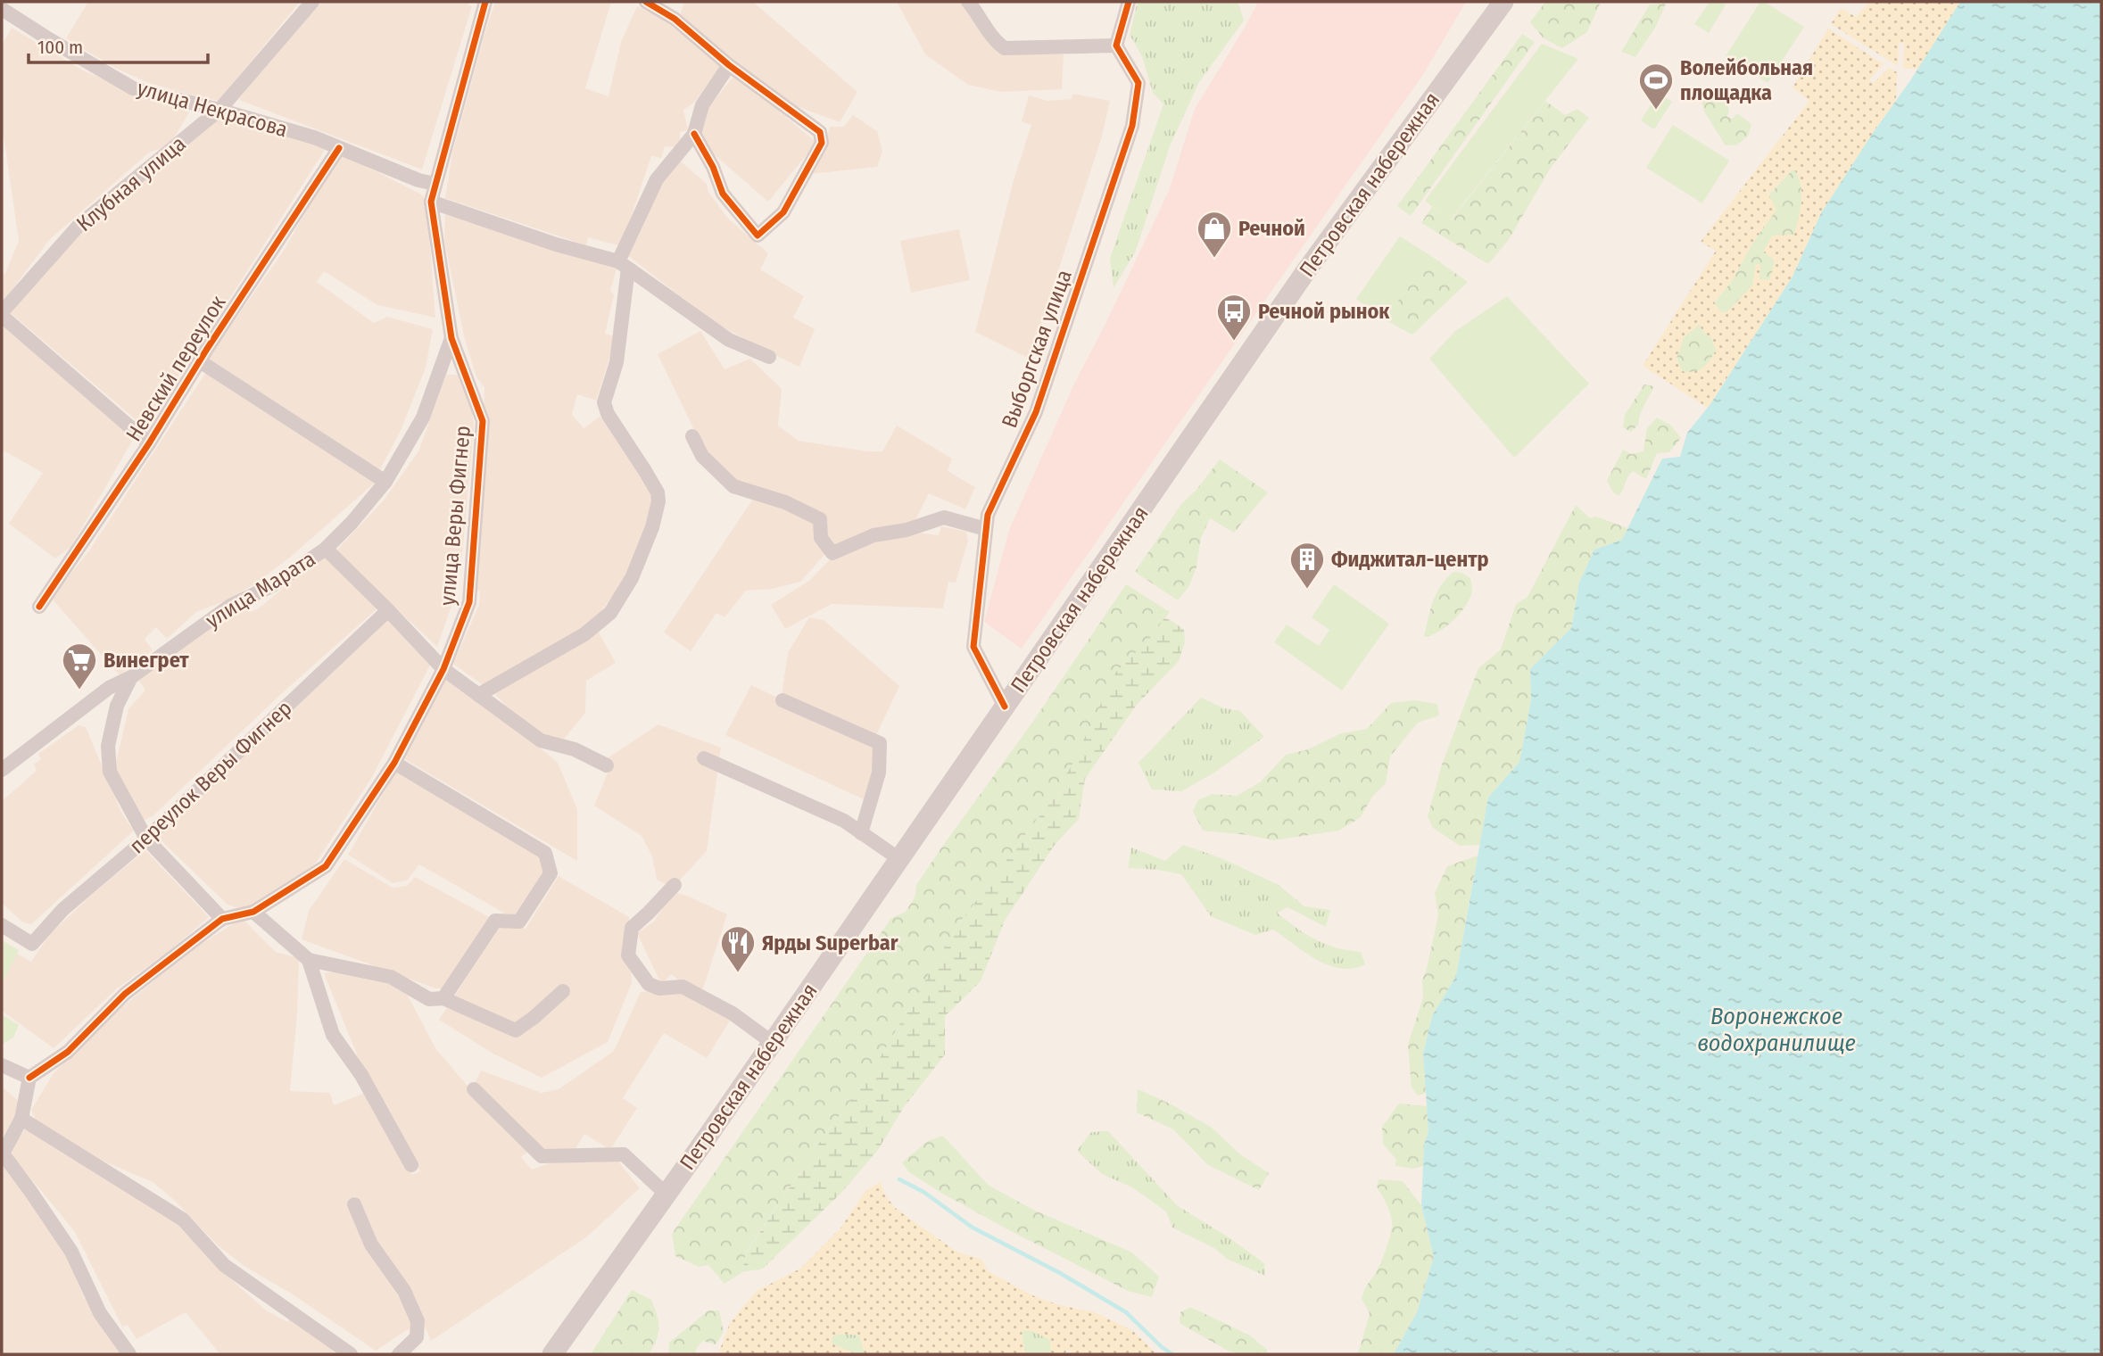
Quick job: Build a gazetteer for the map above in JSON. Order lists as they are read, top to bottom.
{
  "streets": {
    "main road": ["Петровская набережная"],
    "street": [
      "улица Некрасова",
      "Клубная улица",
      "Выборгская улица",
      "Невский переулок",
      "улица Веры Фигнер",
      "улица Марата",
      "переулок Веры Фигнер"
    ]
  },
  "crossings": [
    ["улица Некрасова", "Клубная улица"],
    ["улица Некрасова", "Невский переулок"],
    ["улица Некрасова", "улица Веры Фигнер"],
    ["Клубная улица", "Невский переулок"],
    ["Петровская набережная", "Выборгская улица"],
    ["улица Веры Фигнер", "улица Марата"]
  ],
  "water": ["Воронежское водохранилище"],
  "places": {
    "sports": ["Волейбольная площадка"],
    "shop": ["Речной"],
    "bus stop": ["Речной рынок"],
    "building": ["Фиджитал-центр"],
    "supermarket": ["Винегрет"],
    "restaurant": ["Ярды Superbar"]
  },
  "scale_bar": "100 m"
}
